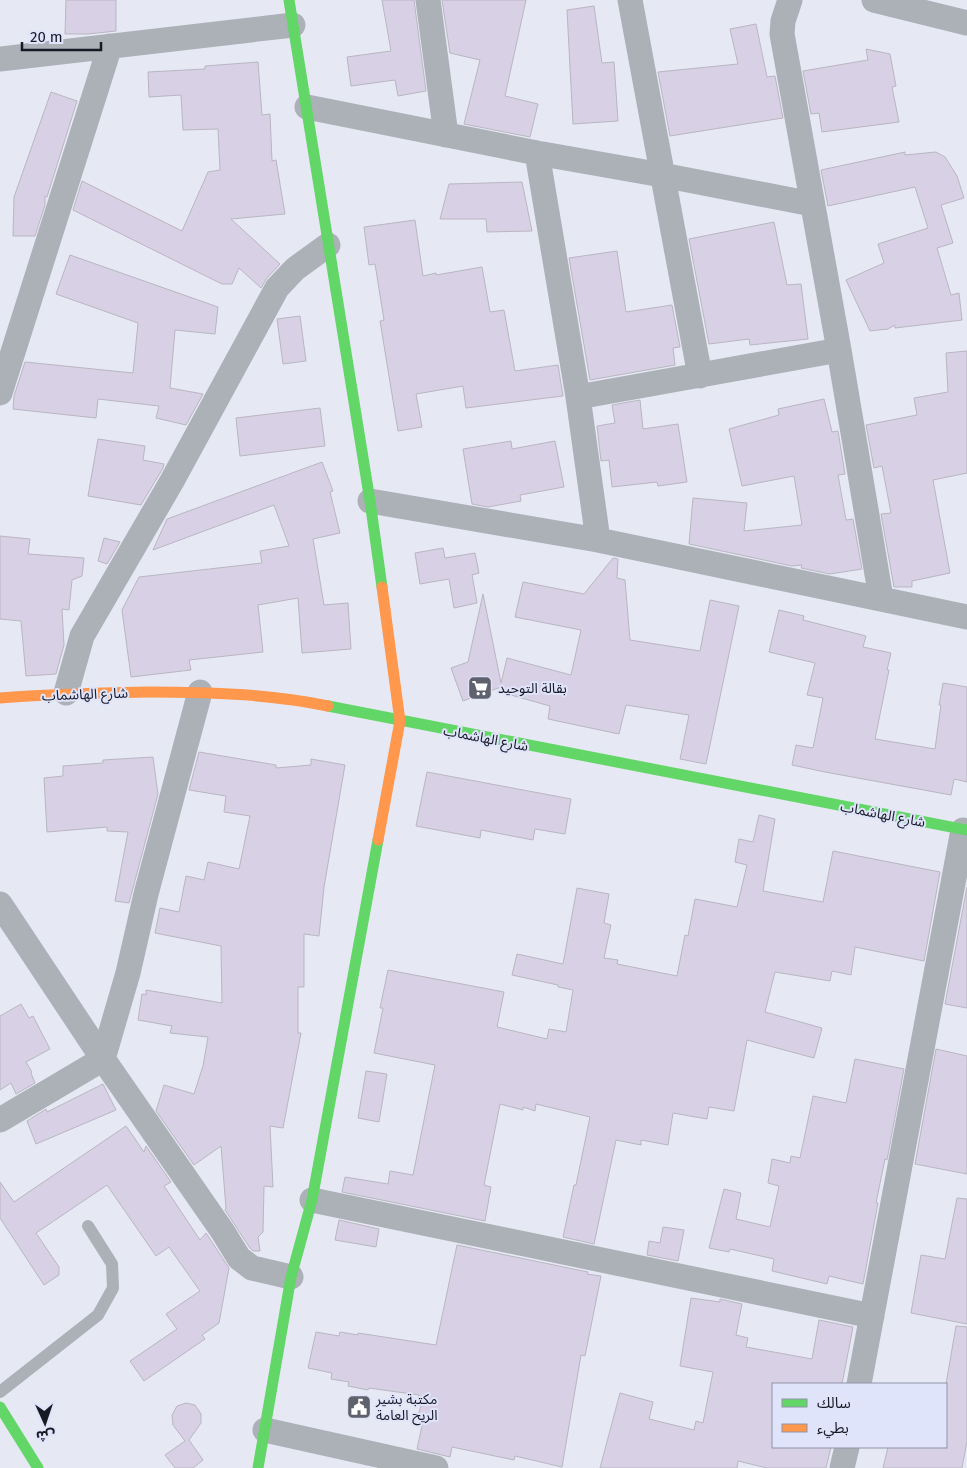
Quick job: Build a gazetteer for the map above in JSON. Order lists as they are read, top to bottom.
{
  "streets": {
    "street": ["شارع الهاشماب"]
  },
  "places": {
    "supermarket": ["بقالة التوحيد"],
    "public building": ["مكتبة بشير الريح العامة"]
  },
  "legend": ["سالك", "بطيء"],
  "scale_bar": "20 m",
  "north": "bottom"
}
